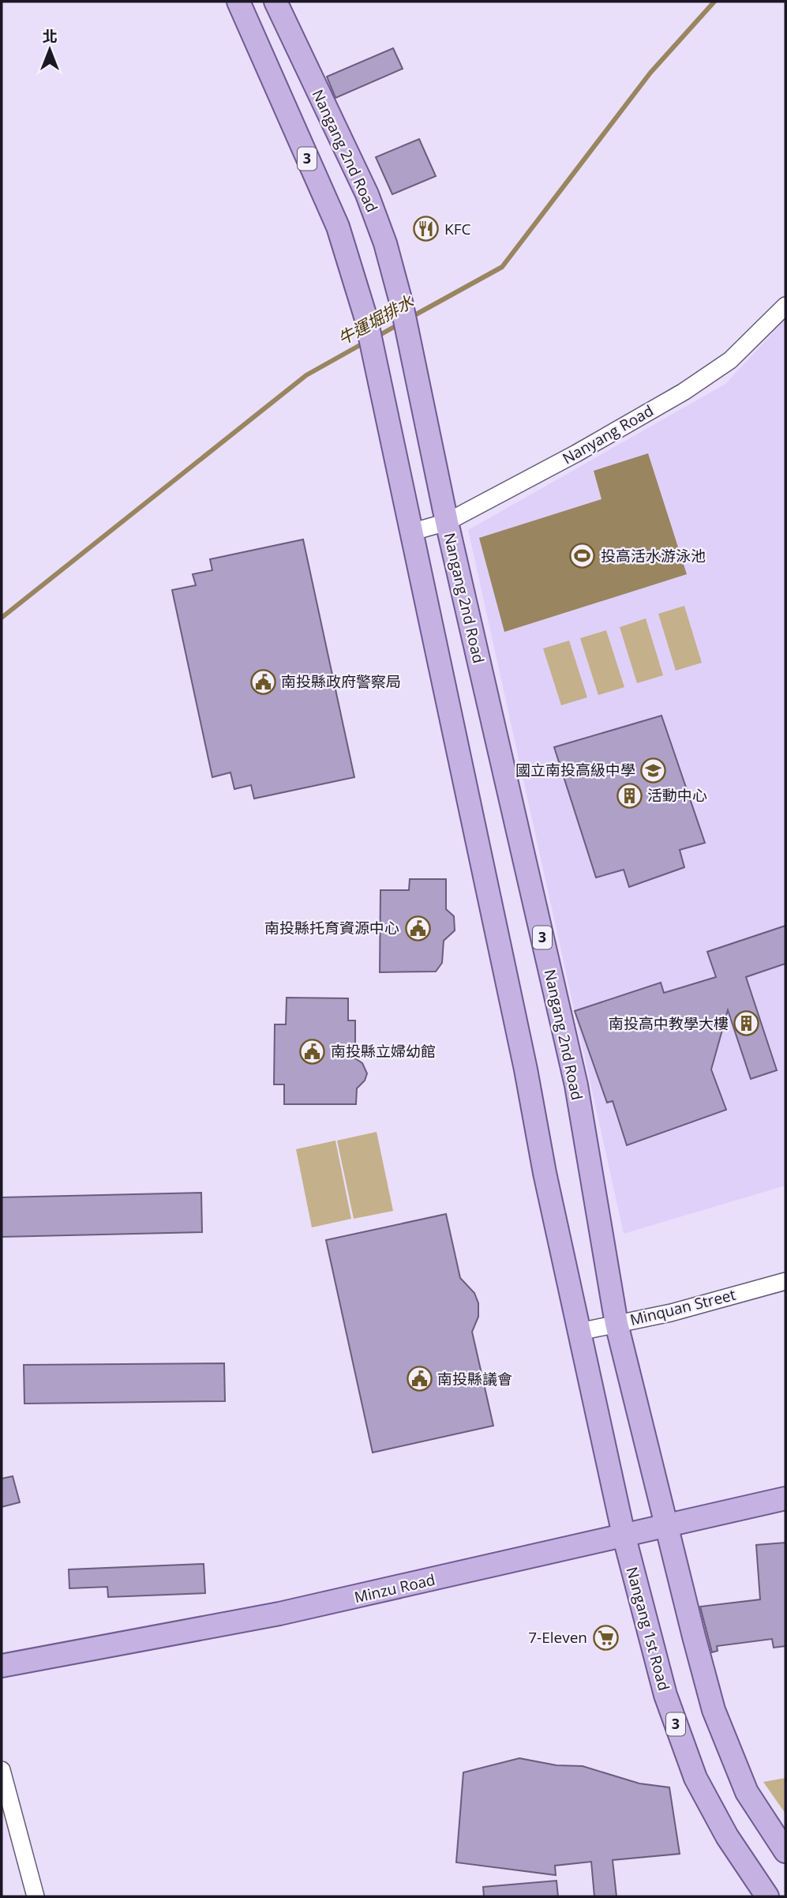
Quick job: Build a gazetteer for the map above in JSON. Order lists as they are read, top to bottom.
{
  "streets": {
    "main road": [
      "Nangang 2nd Road",
      "3",
      "Minzu Road",
      "Nangang 1st Road"
    ],
    "street": ["Nanyang Road", "Minquan Street"]
  },
  "crossings": [
    ["Nangang 2nd Road", "3"],
    ["Nangang 2nd Road", "Nanyang Road"],
    ["Nangang 2nd Road", "Minquan Street"],
    ["Nangang 2nd Road", "Minzu Road"],
    ["3", "Nanyang Road"],
    ["3", "Minquan Street"],
    ["3", "Minzu Road"],
    ["3", "Nangang 1st Road"],
    ["Minzu Road", "Nangang 1st Road"]
  ],
  "water": ["牛運堀排水"],
  "places": {
    "restaurant": ["KFC"],
    "sports": ["投高活水游泳池"],
    "public building": [
      "南投縣政府警察局",
      "南投縣托育資源中心",
      "南投縣立婦幼館",
      "南投縣議會"
    ],
    "school or university": ["國立南投高級中學"],
    "building": ["活動中心", "南投高中教學大樓"],
    "supermarket": ["7-Eleven"]
  },
  "north": "top"
}
